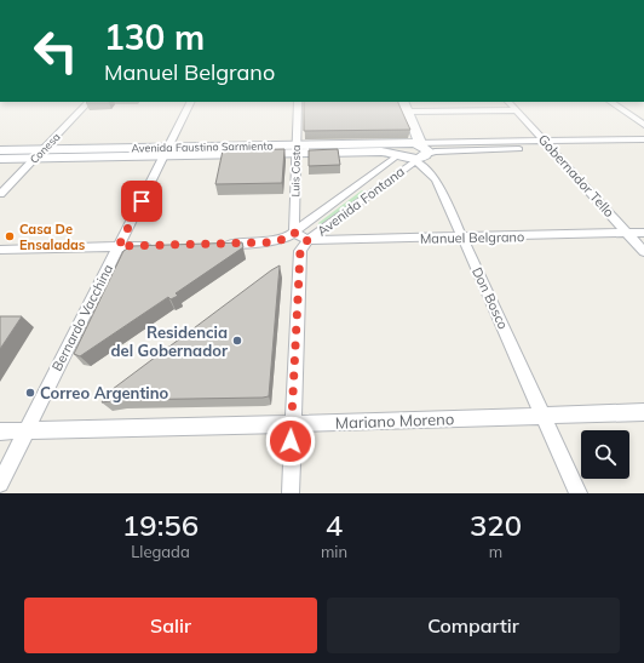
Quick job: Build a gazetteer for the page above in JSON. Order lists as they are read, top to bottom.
{
  "streets": {
    "street": [
      "Avenida Faustino Sarmiento",
      "Conesa",
      "Luis Costa",
      "Gobernador Tello",
      "Avenida Fontana",
      "Manuel Belgrano",
      "Don Bosco",
      "Bernardo Vacchina",
      "Mariano Moreno"
    ]
  },
  "crossings": [
    ["Avenida Faustino Sarmiento", "Conesa"],
    ["Avenida Faustino Sarmiento", "Luis Costa"],
    ["Avenida Faustino Sarmiento", "Gobernador Tello"],
    ["Avenida Faustino Sarmiento", "Avenida Fontana"],
    ["Avenida Faustino Sarmiento", "Don Bosco"],
    ["Avenida Faustino Sarmiento", "Bernardo Vacchina"],
    ["Luis Costa", "Avenida Fontana"],
    ["Luis Costa", "Manuel Belgrano"],
    ["Luis Costa", "Mariano Moreno"],
    ["Gobernador Tello", "Manuel Belgrano"],
    ["Avenida Fontana", "Manuel Belgrano"],
    ["Avenida Fontana", "Don Bosco"],
    ["Manuel Belgrano", "Don Bosco"],
    ["Don Bosco", "Mariano Moreno"],
    ["Bernardo Vacchina", "Mariano Moreno"]
  ],
  "places": ["Casa De Ensaladas", "Residencia del Gobernador", "Correo Argentino"],
  "page": {
    "turn": ["130 m", "Manuel Belgrano"],
    "eta": [
      "19:56",
      "Llegada",
      "4",
      "min",
      "320",
      "m"
    ],
    "buttons": ["Salir", "Compartir"]
  }
}
